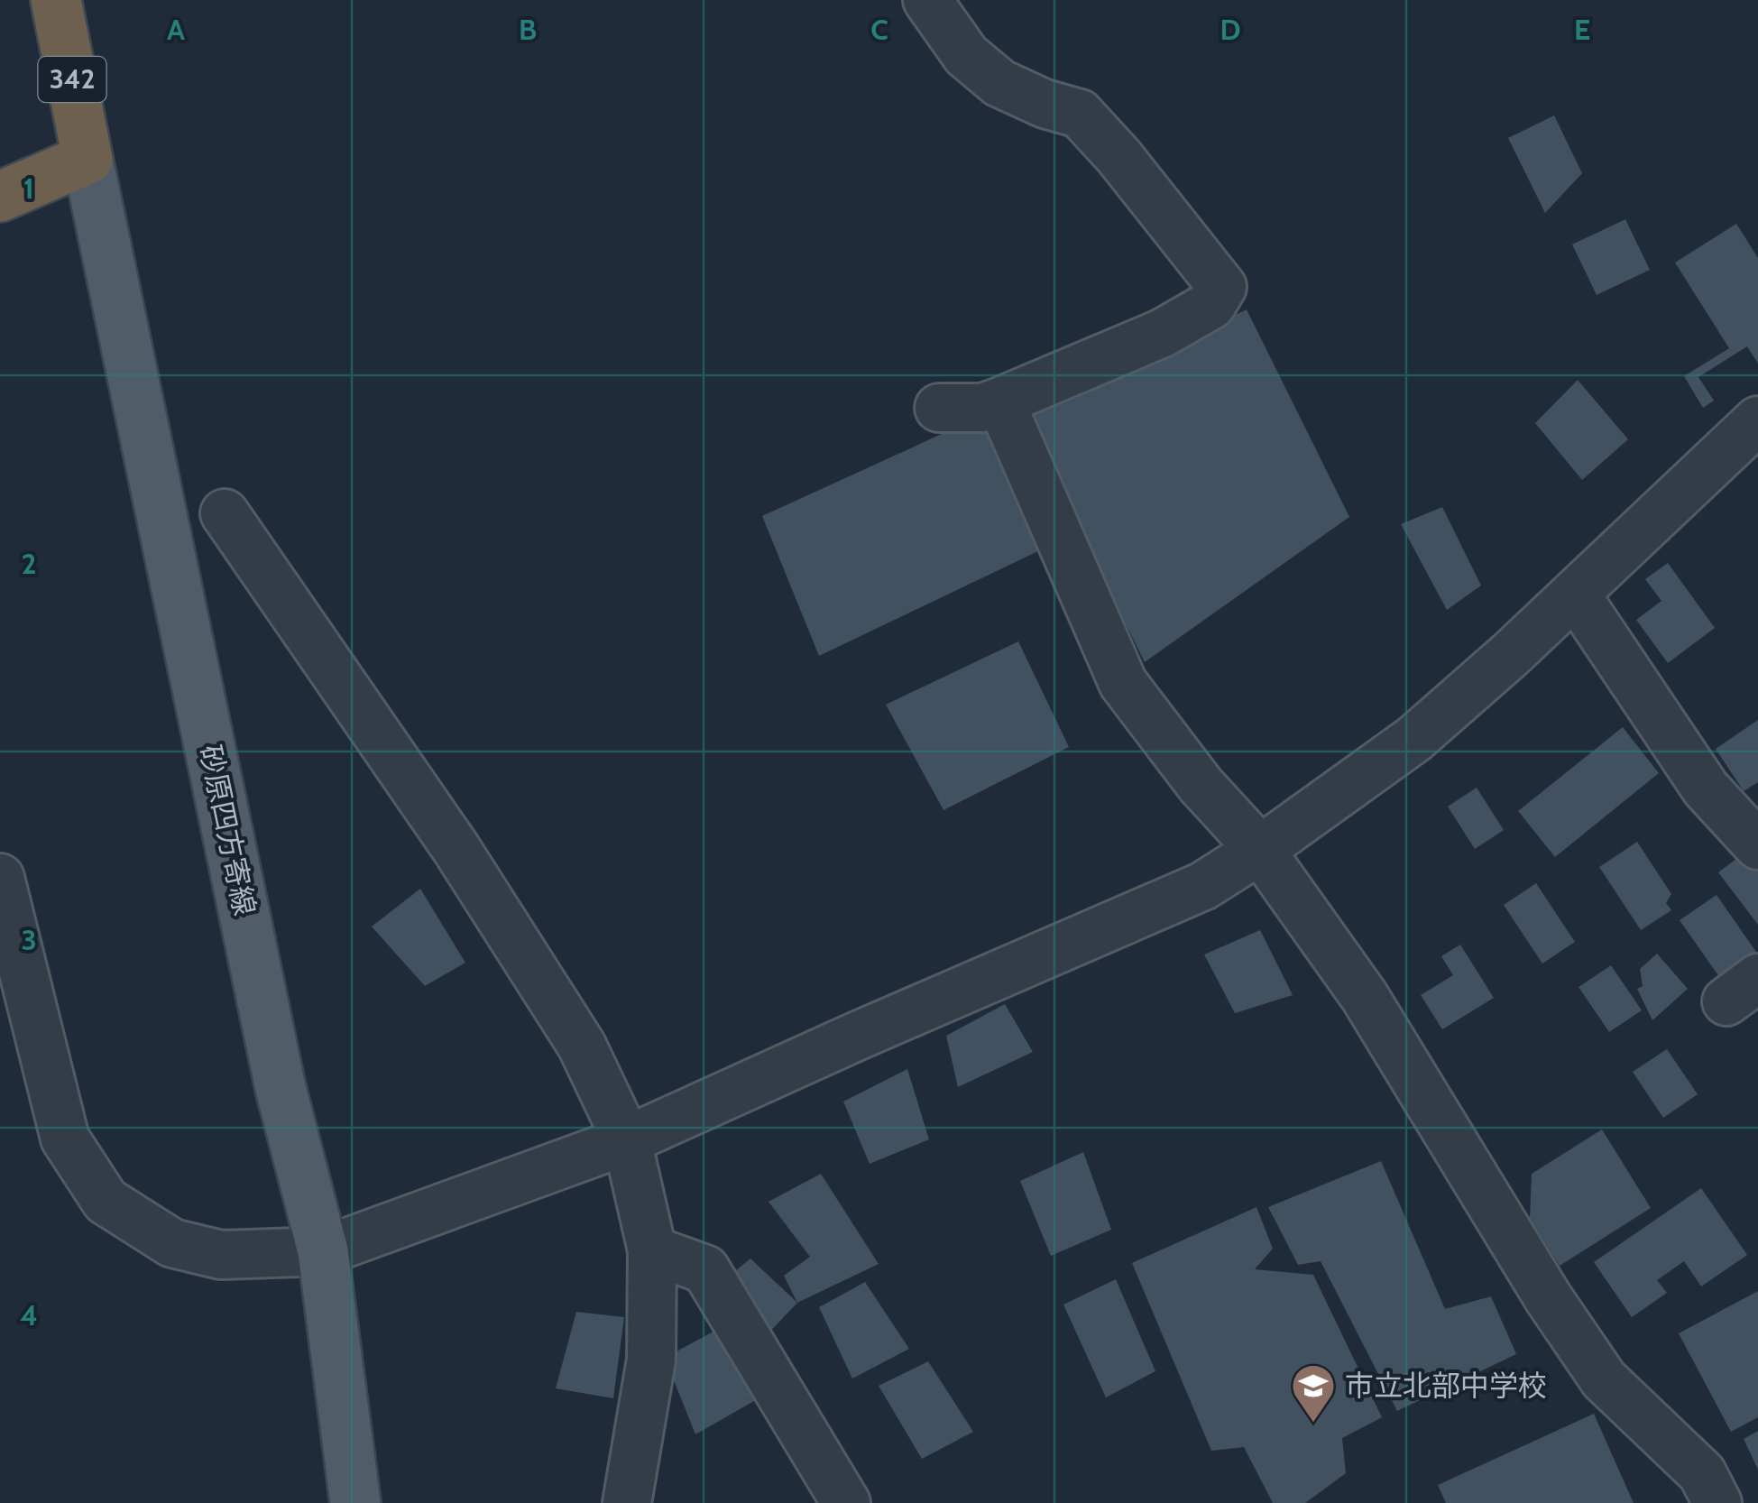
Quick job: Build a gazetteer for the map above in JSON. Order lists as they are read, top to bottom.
{
  "streets": {
    "highway": ["342"],
    "main road": ["砂原四方寄線"]
  },
  "crossings": [
    ["342", "砂原四方寄線"]
  ],
  "places": {
    "school or university": ["市立北部中学校"]
  },
  "grid": {
    "columns": [
      "A",
      "B",
      "C",
      "D",
      "E"
    ],
    "rows": [
      "1",
      "2",
      "3",
      "4"
    ]
  }
}
